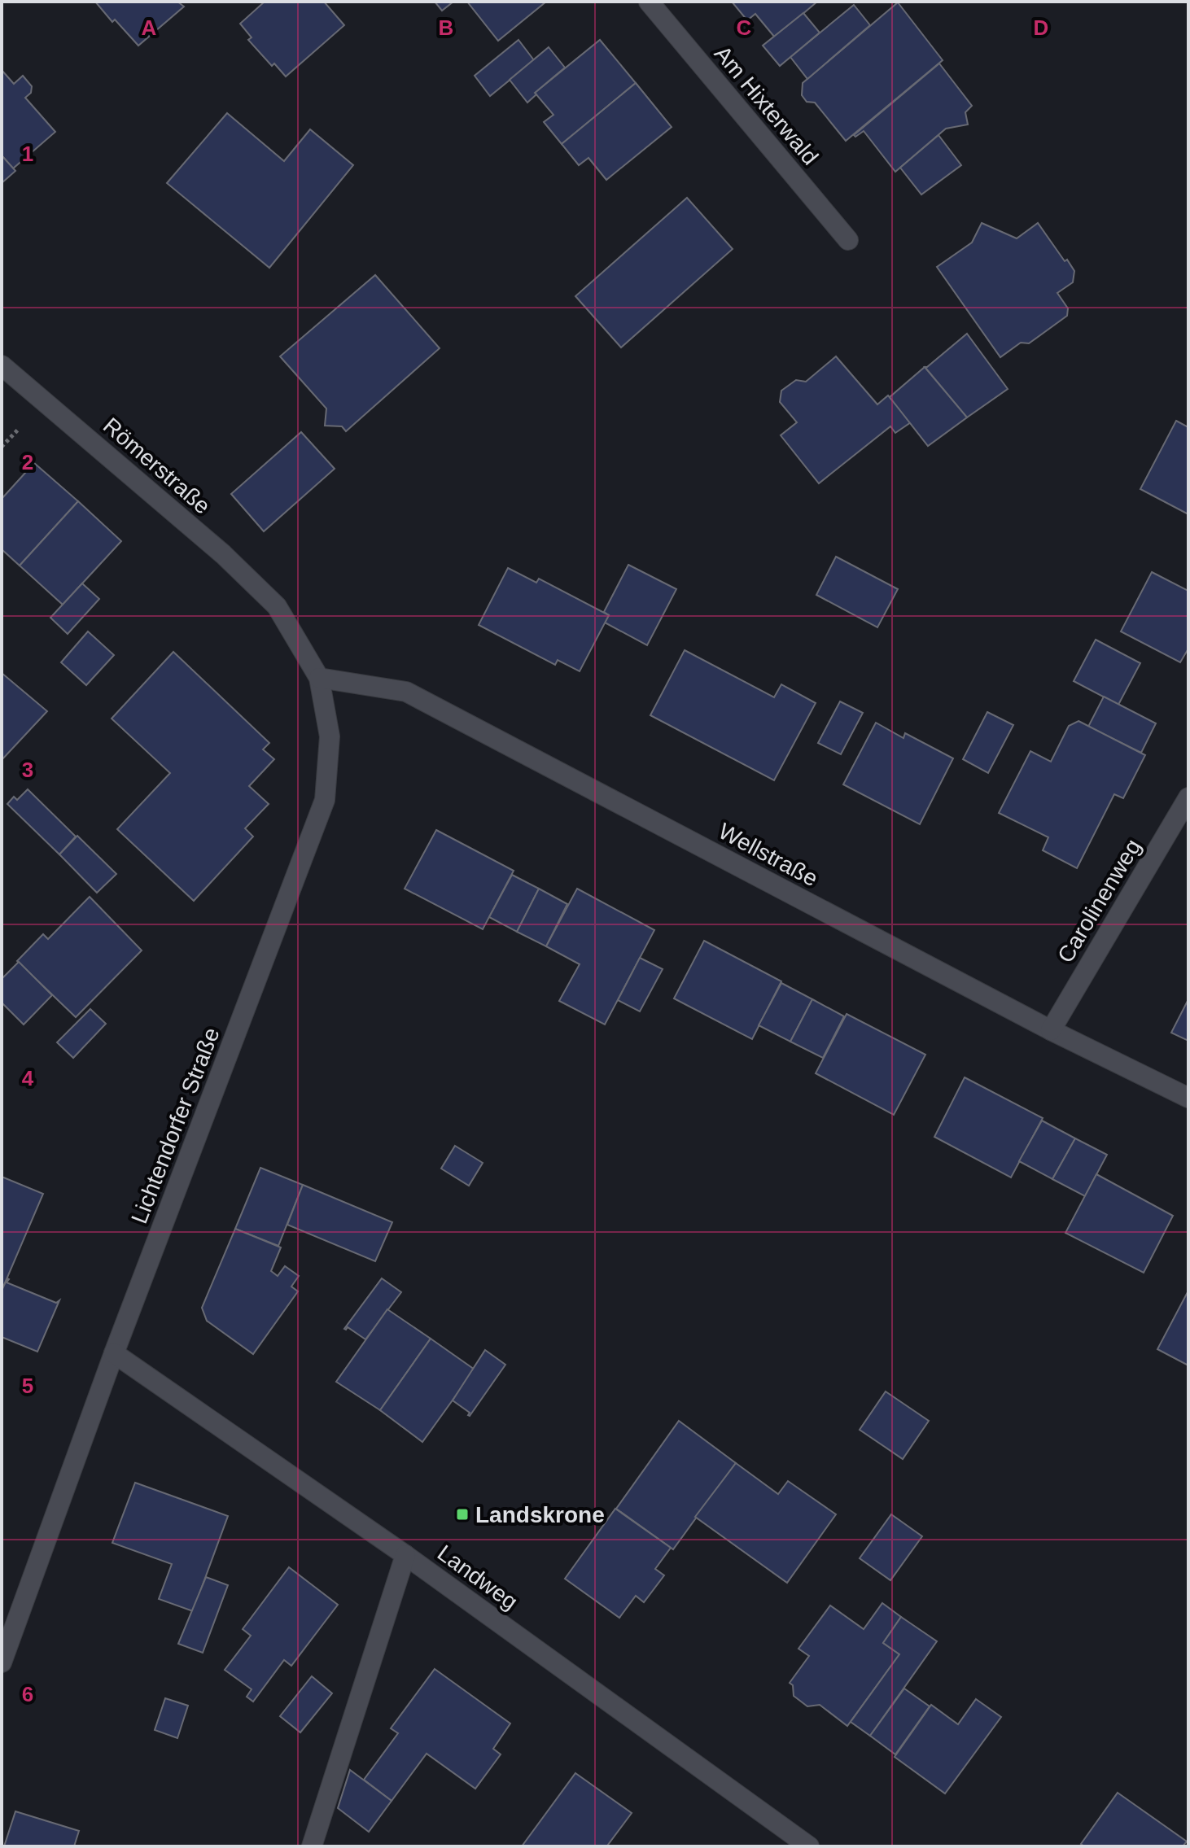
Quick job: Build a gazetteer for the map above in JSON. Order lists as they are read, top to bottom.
{
  "streets": {
    "street": [
      "Am Hixterwald",
      "Römerstraße",
      "Wellstraße",
      "Carolinenweg",
      "Lichtendorfer Straße",
      "Landweg"
    ]
  },
  "crossings": [
    ["Römerstraße", "Lichtendorfer Straße"],
    ["Wellstraße", "Carolinenweg"],
    ["Wellstraße", "Lichtendorfer Straße"],
    ["Lichtendorfer Straße", "Landweg"]
  ],
  "places": {
    "transit": ["Landskrone"]
  },
  "grid": {
    "columns": [
      "A",
      "B",
      "C",
      "D"
    ],
    "rows": [
      "1",
      "2",
      "3",
      "4",
      "5",
      "6"
    ]
  }
}
